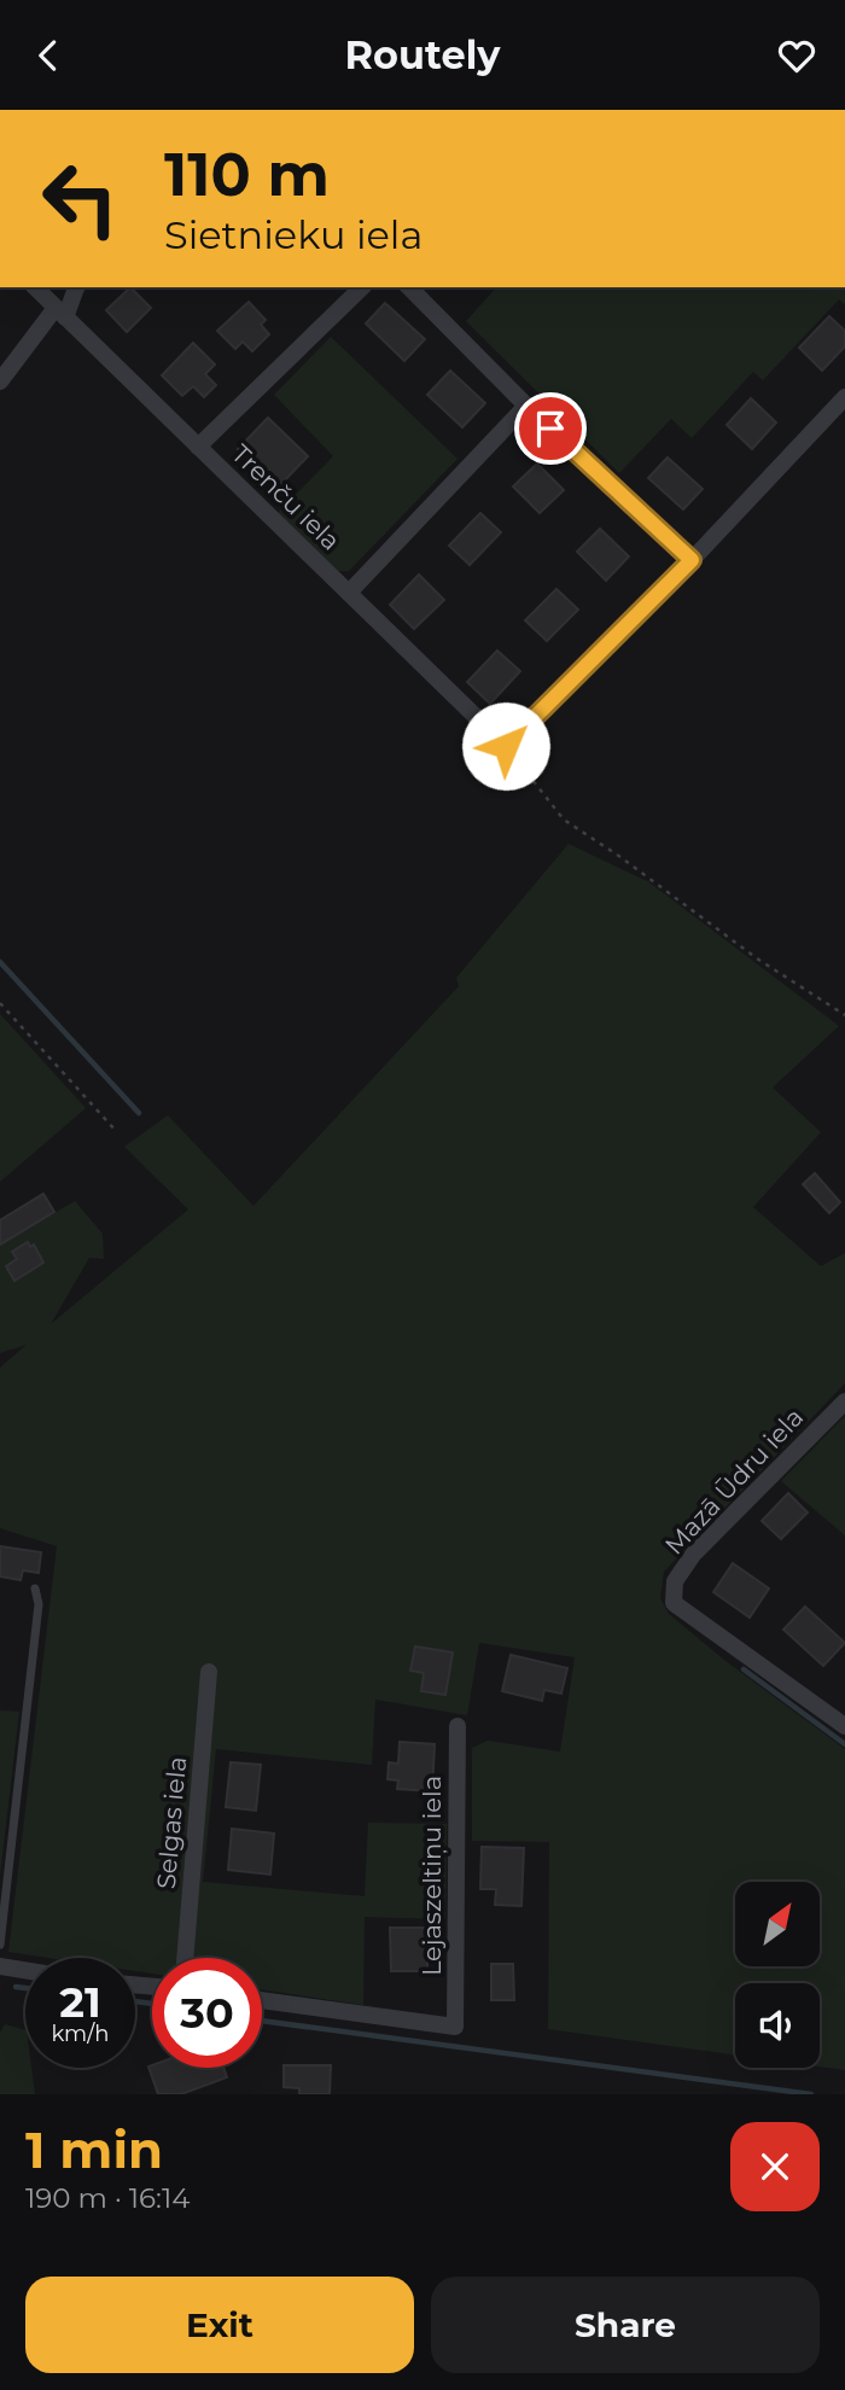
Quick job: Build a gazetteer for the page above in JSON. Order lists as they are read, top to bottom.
{
  "streets": {
    "street": [
      "Trenču iela",
      "Mazā Ūdru iela",
      "Selgas iela",
      "Lejaszeltiņu iela"
    ]
  },
  "north": "top right",
  "page": {
    "header": "Routely",
    "turn": ["110 m", "Sietnieku iela"],
    "speed": "21 km/h",
    "limit": "30",
    "heading": ["1 min", "190 m · 16:14"],
    "buttons": ["Exit", "Share"]
  }
}
